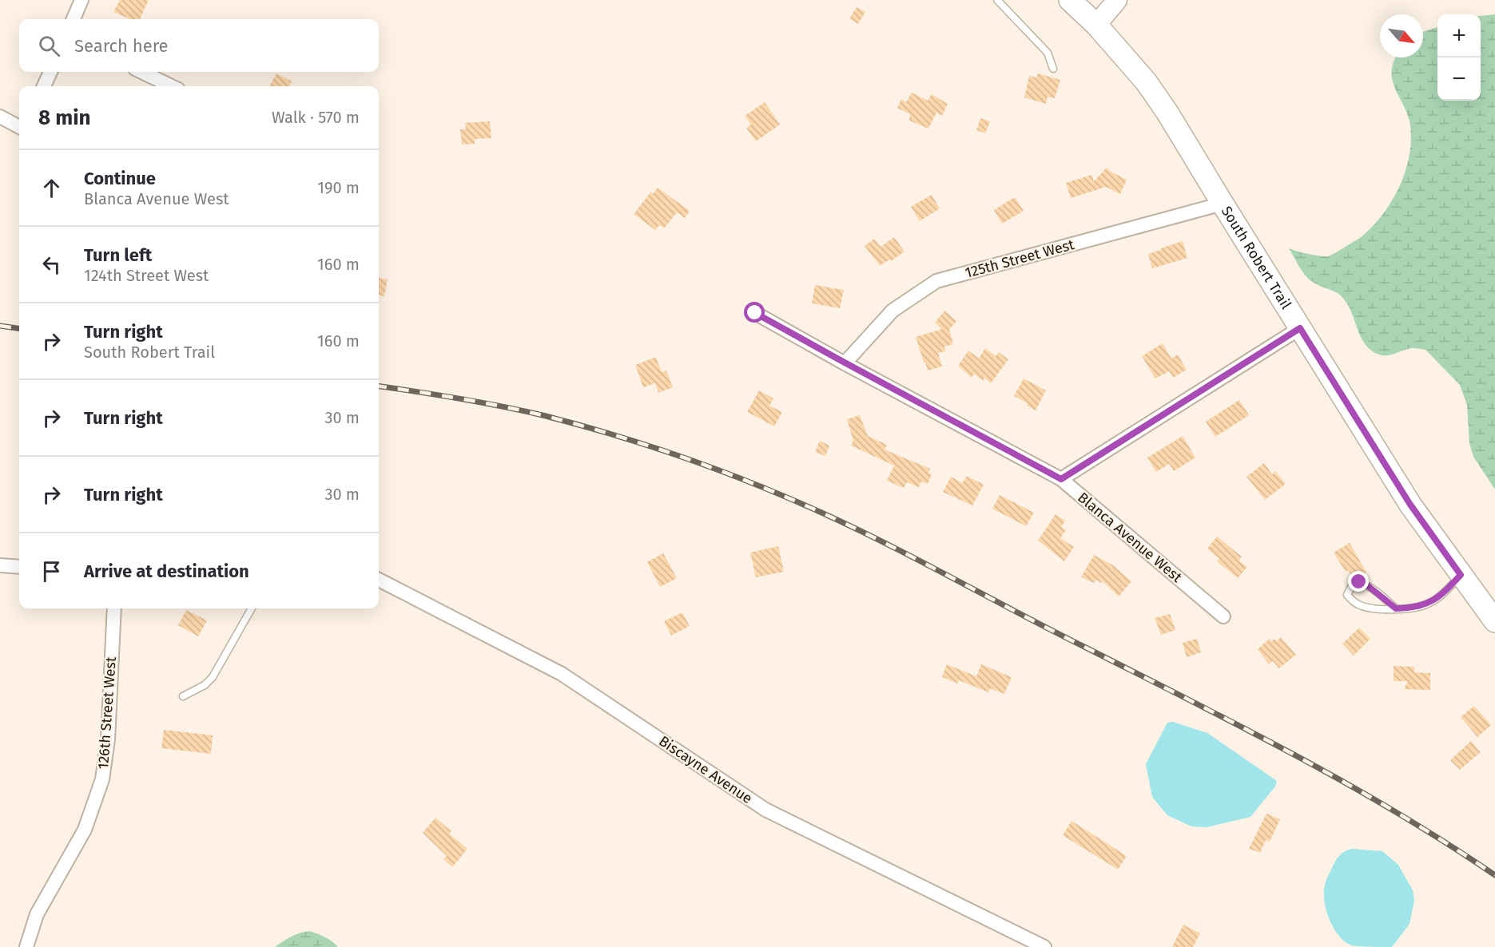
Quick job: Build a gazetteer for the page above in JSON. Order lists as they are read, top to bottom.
{
  "streets": {
    "main road": ["South Robert Trail"],
    "street": [
      "125th Street West",
      "Blanca Avenue West",
      "126th Street West",
      "Biscayne Avenue"
    ]
  },
  "crossings": [
    ["South Robert Trail", "125th Street West"],
    ["125th Street West", "Blanca Avenue West"]
  ],
  "north": "bottom right",
  "page": {
    "map_buttons": ["+", "−"],
    "search": "Search here",
    "heading": ["8 min", "Walk · 570 m"],
    "list": [
      ["Continue", "Blanca Avenue West", "190 m"],
      ["Turn left", "124th Street West", "160 m"],
      ["Turn right", "South Robert Trail", "160 m"],
      ["Turn right", "30 m"],
      ["Turn right", "30 m"],
      "Arrive at destination"
    ]
  }
}
